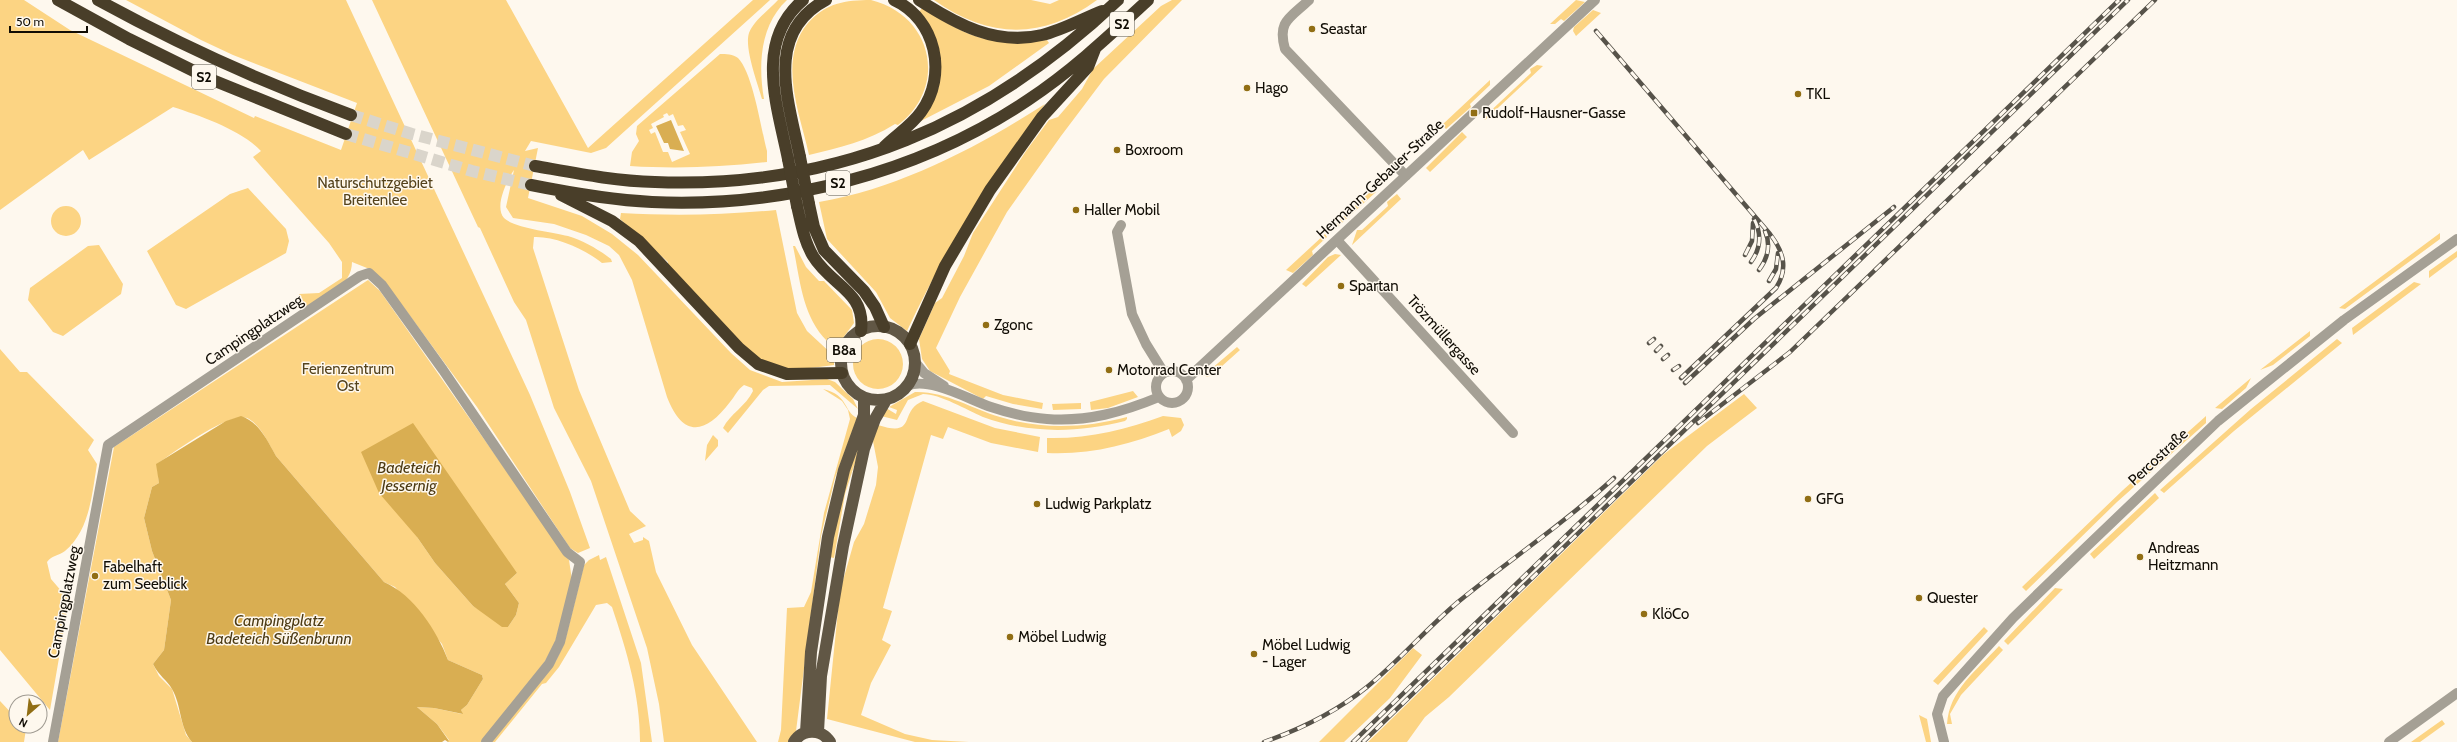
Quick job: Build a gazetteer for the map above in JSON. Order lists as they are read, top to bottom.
{
  "streets": {
    "highway": ["S2"],
    "main road": ["B8a"],
    "street": [
      "Hermann-Gebauer-Straße",
      "Campingplatzweg",
      "Trözmüllergasse",
      "Percostraße"
    ]
  },
  "crossings": [
    ["Hermann-Gebauer-Straße", "Trözmüllergasse"]
  ],
  "water": ["Badeteich Jessernig", "Campingplatz Badeteich Süßenbrunn"],
  "parks": ["Naturschutzgebiet Breitenlee", "Ferienzentrum Ost"],
  "places": {
    "other": [
      "Seastar",
      "Hago",
      "TKL",
      "Boxroom",
      "Haller Mobil",
      "Spartan",
      "Zgonc",
      "Motorrad Center",
      "GFG",
      "Ludwig Parkplatz",
      "Andreas Heitzmann",
      "Fabelhaft zum Seeblick",
      "Quester",
      "KlöCo",
      "Möbel Ludwig",
      "Möbel Ludwig - Lager"
    ],
    "transit": ["Rudolf-Hausner-Gasse"]
  },
  "scale_bar": "50 m",
  "north": "bottom left"
}
